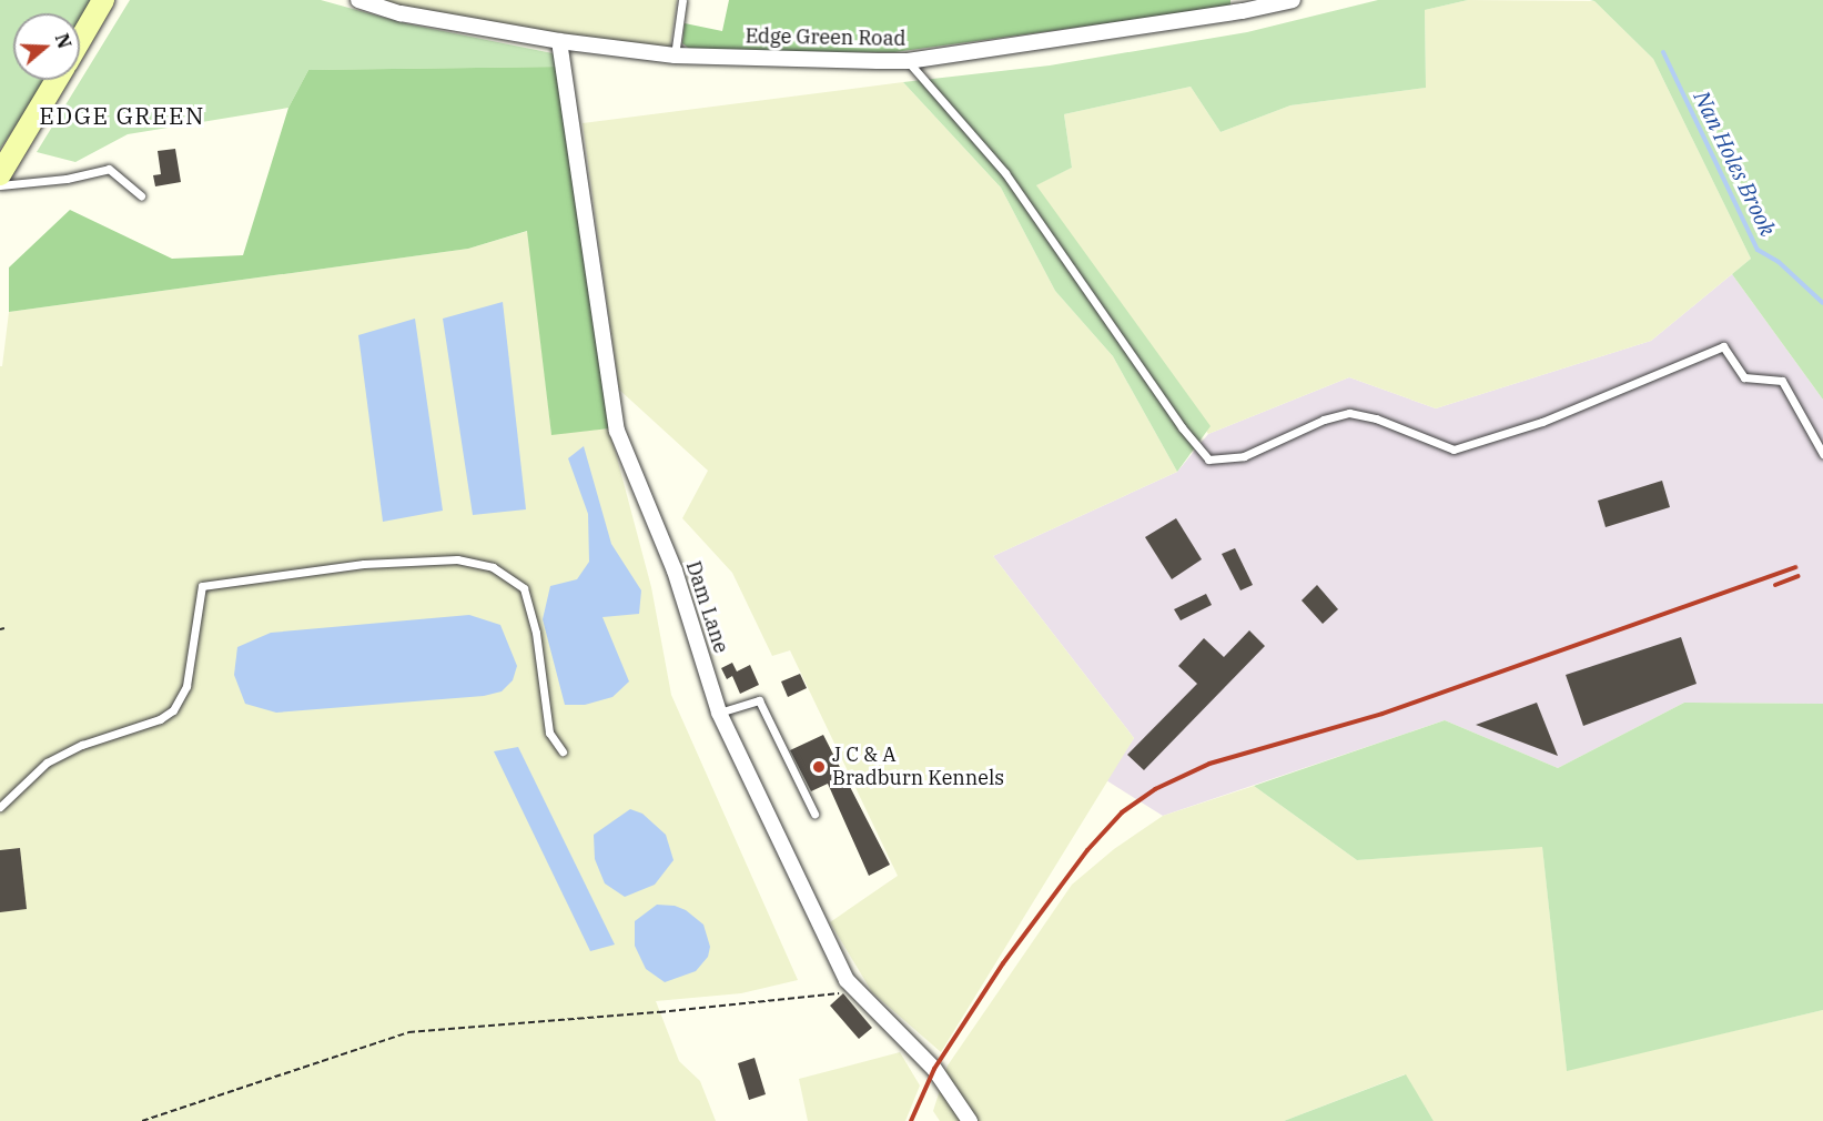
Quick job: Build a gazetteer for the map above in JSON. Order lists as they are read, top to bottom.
{
  "streets": {
    "street": ["Edge Green Road", "Dam Lane"]
  },
  "crossings": [
    ["Edge Green Road", "Dam Lane"]
  ],
  "districts": ["EDGE GREEN"],
  "water": ["Nan Holes Brook"],
  "places": ["J C & A Bradburn Kennels"],
  "north": "right"
}
